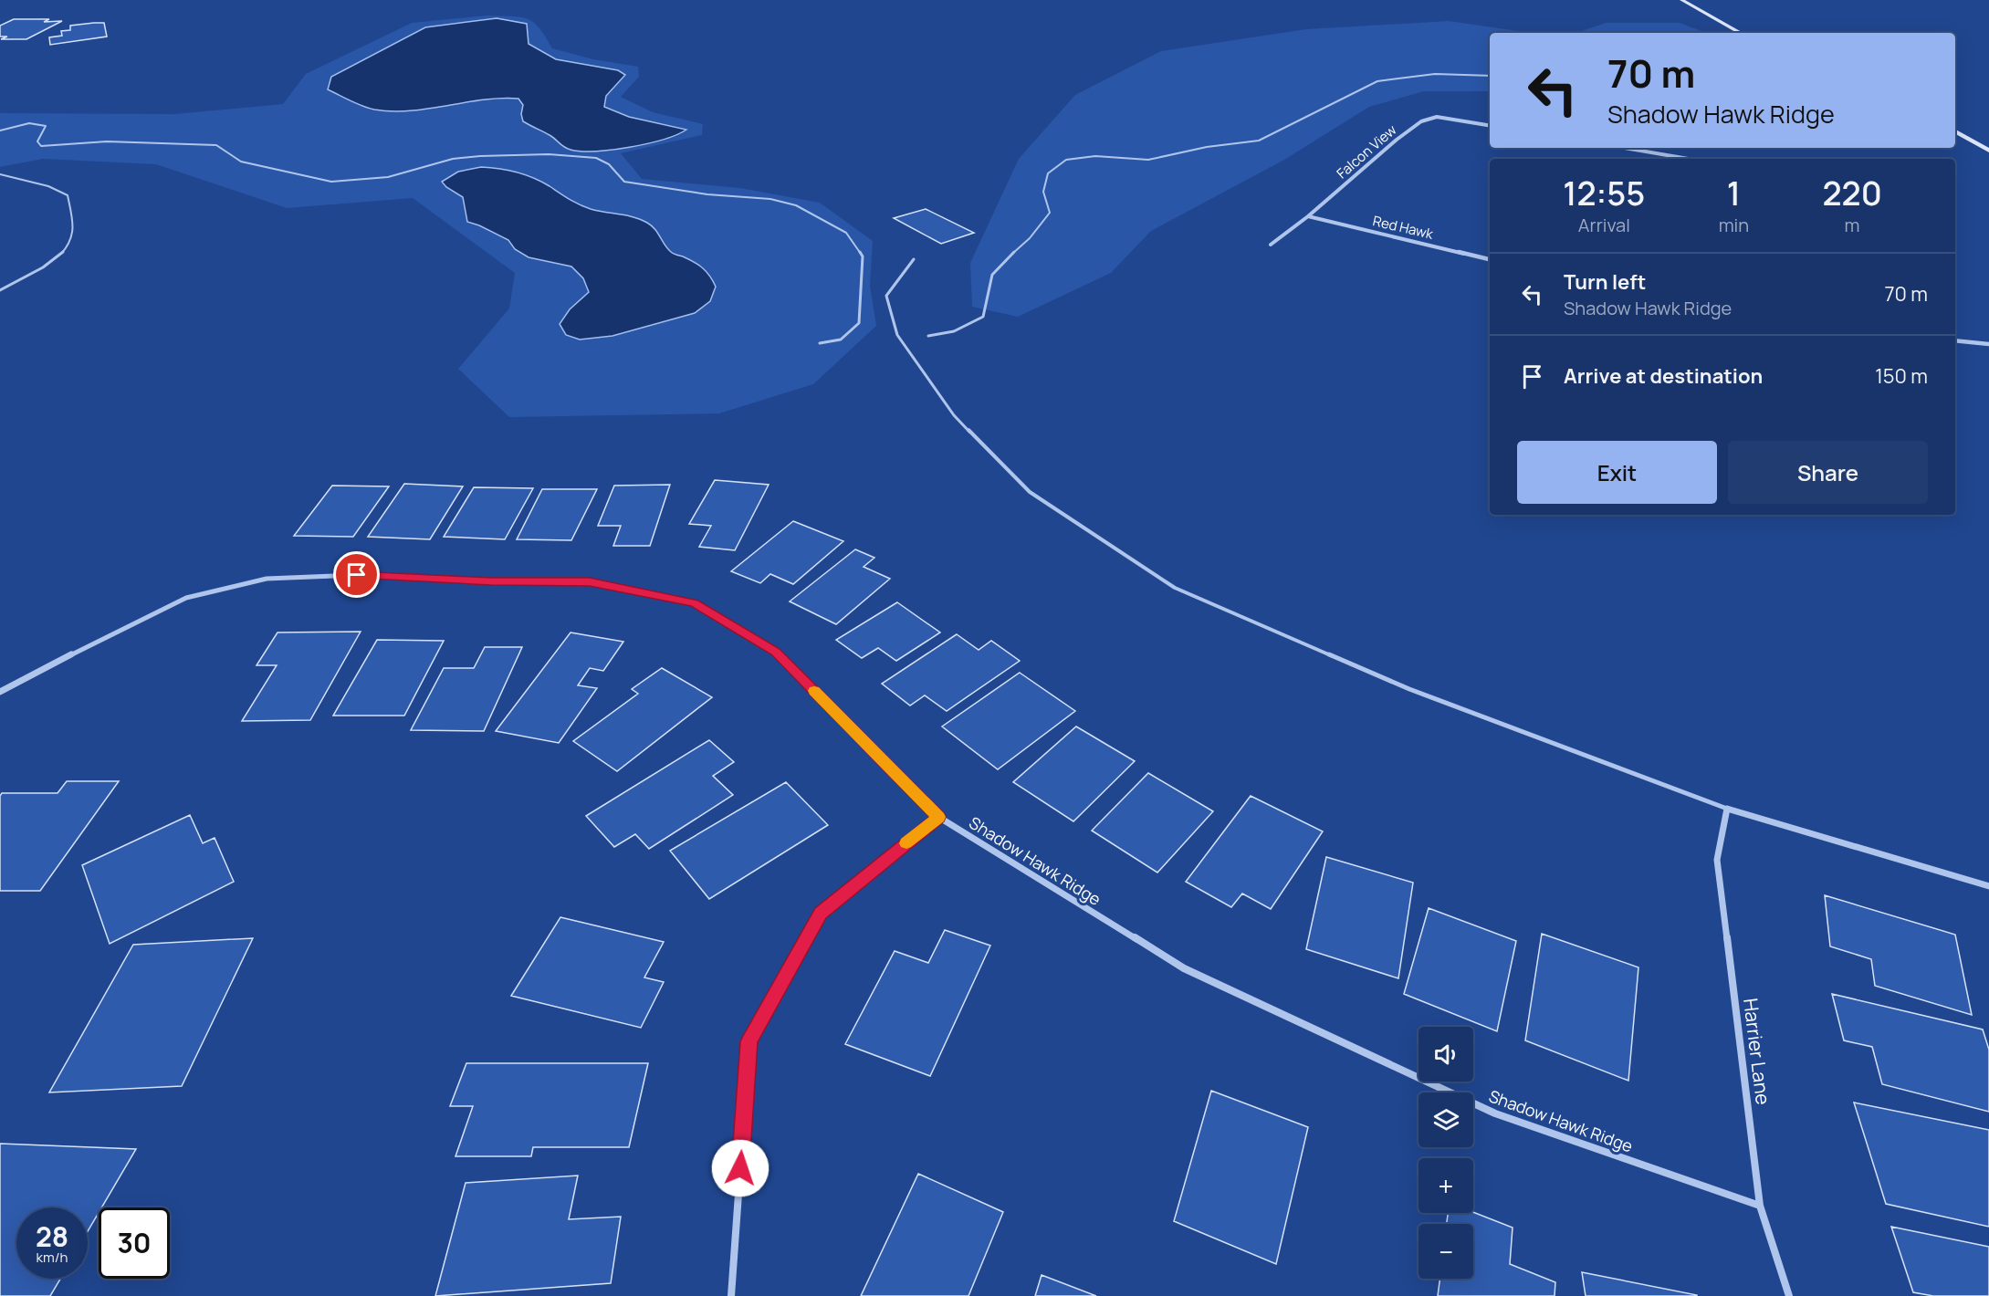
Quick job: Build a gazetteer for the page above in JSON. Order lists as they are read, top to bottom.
{
  "streets": {
    "street": [
      "Falcon View",
      "Red Hawk",
      "Shadow Hawk Ridge",
      "Harrier Lane"
    ]
  },
  "crossings": [
    ["Falcon View", "Red Hawk"],
    ["Shadow Hawk Ridge", "Harrier Lane"]
  ],
  "page": {
    "turn": ["70 m", "Shadow Hawk Ridge"],
    "eta": [
      "12:55",
      "Arrival",
      "1",
      "min",
      "220",
      "m"
    ],
    "list": [
      {
        "name": "Turn left",
        "note": "Shadow Hawk Ridge",
        "value": "70 m"
      },
      {
        "name": "Arrive at destination",
        "value": "150 m"
      }
    ],
    "buttons": ["Exit", "Share"],
    "map_buttons": ["+", "−"],
    "speed": "28 km/h",
    "limit": "30"
  }
}
